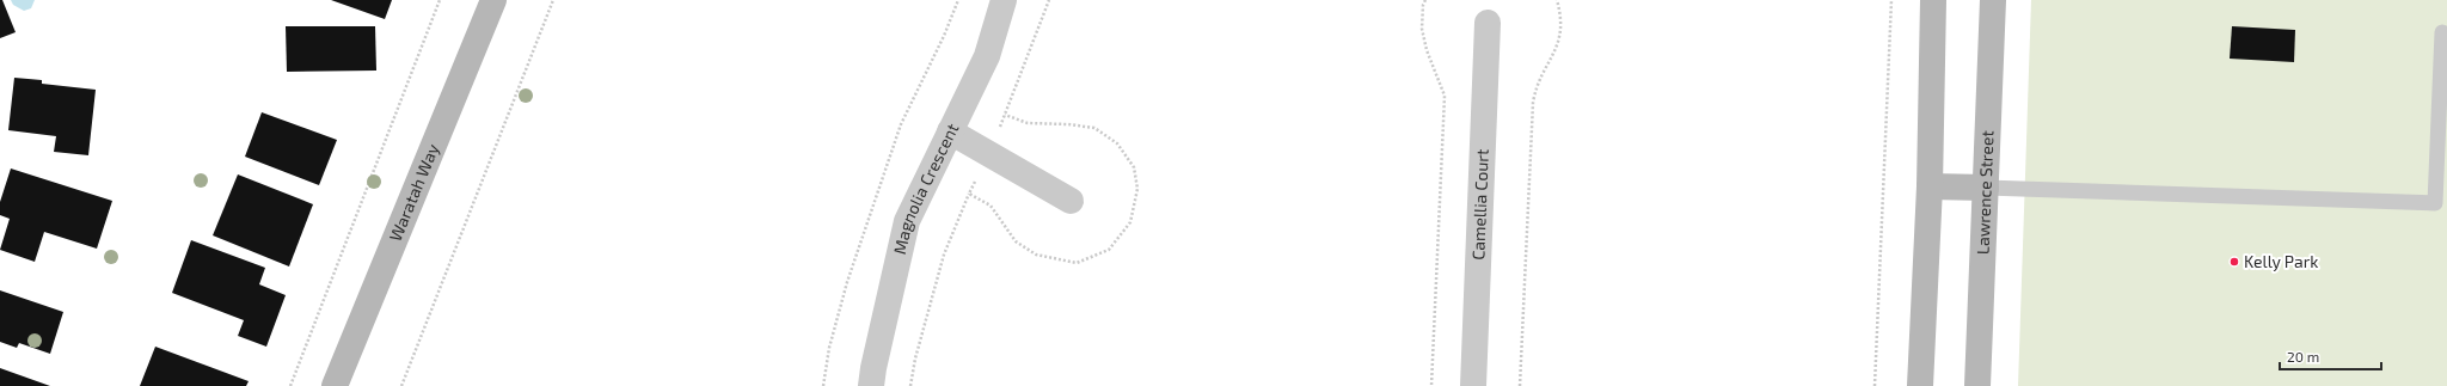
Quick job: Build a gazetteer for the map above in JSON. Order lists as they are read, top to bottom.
{
  "streets": {
    "main road": ["Lawrence Street", "Waratah Way"],
    "street": ["Magnolia Crescent", "Camellia Court"]
  },
  "places": ["Kelly Park"],
  "scale_bar": "20 m"
}
